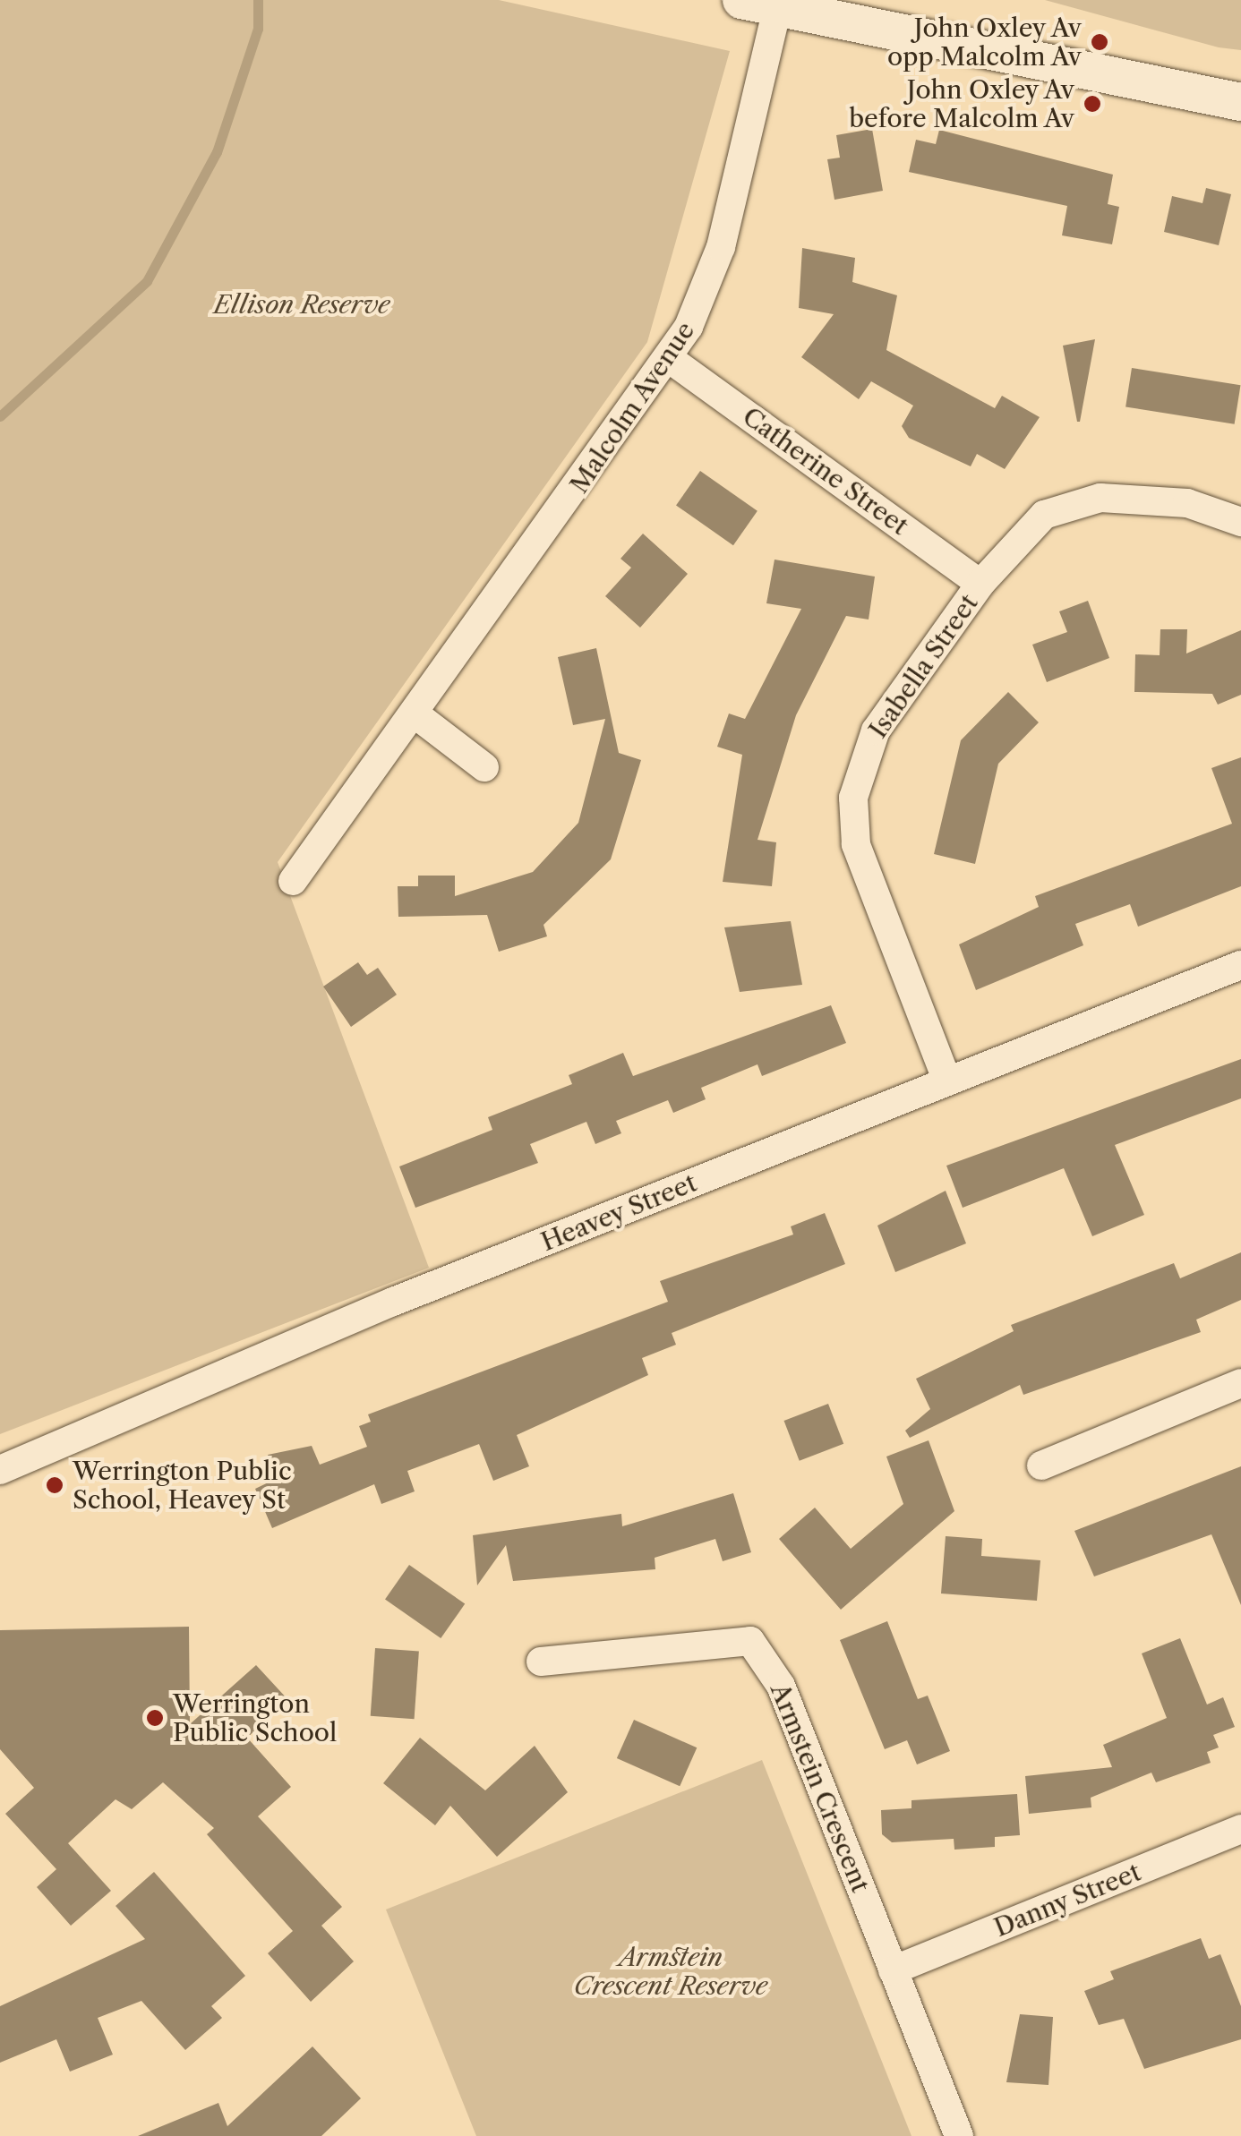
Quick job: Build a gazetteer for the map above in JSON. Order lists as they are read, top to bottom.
{
  "streets": {
    "street": [
      "Malcolm Avenue",
      "Catherine Street",
      "Isabella Street",
      "Heavey Street",
      "Armstein Crescent",
      "Danny Street"
    ]
  },
  "crossings": [
    ["Malcolm Avenue", "Catherine Street"],
    ["Catherine Street", "Isabella Street"],
    ["Isabella Street", "Heavey Street"],
    ["Armstein Crescent", "Danny Street"]
  ],
  "parks": ["Ellison Reserve", "Armstein Crescent Reserve"],
  "places": [
    "John Oxley Av opp Malcolm Av",
    "John Oxley Av before Malcolm Av",
    "Werrington Public School, Heavey St",
    "Werrington Public School"
  ]
}
